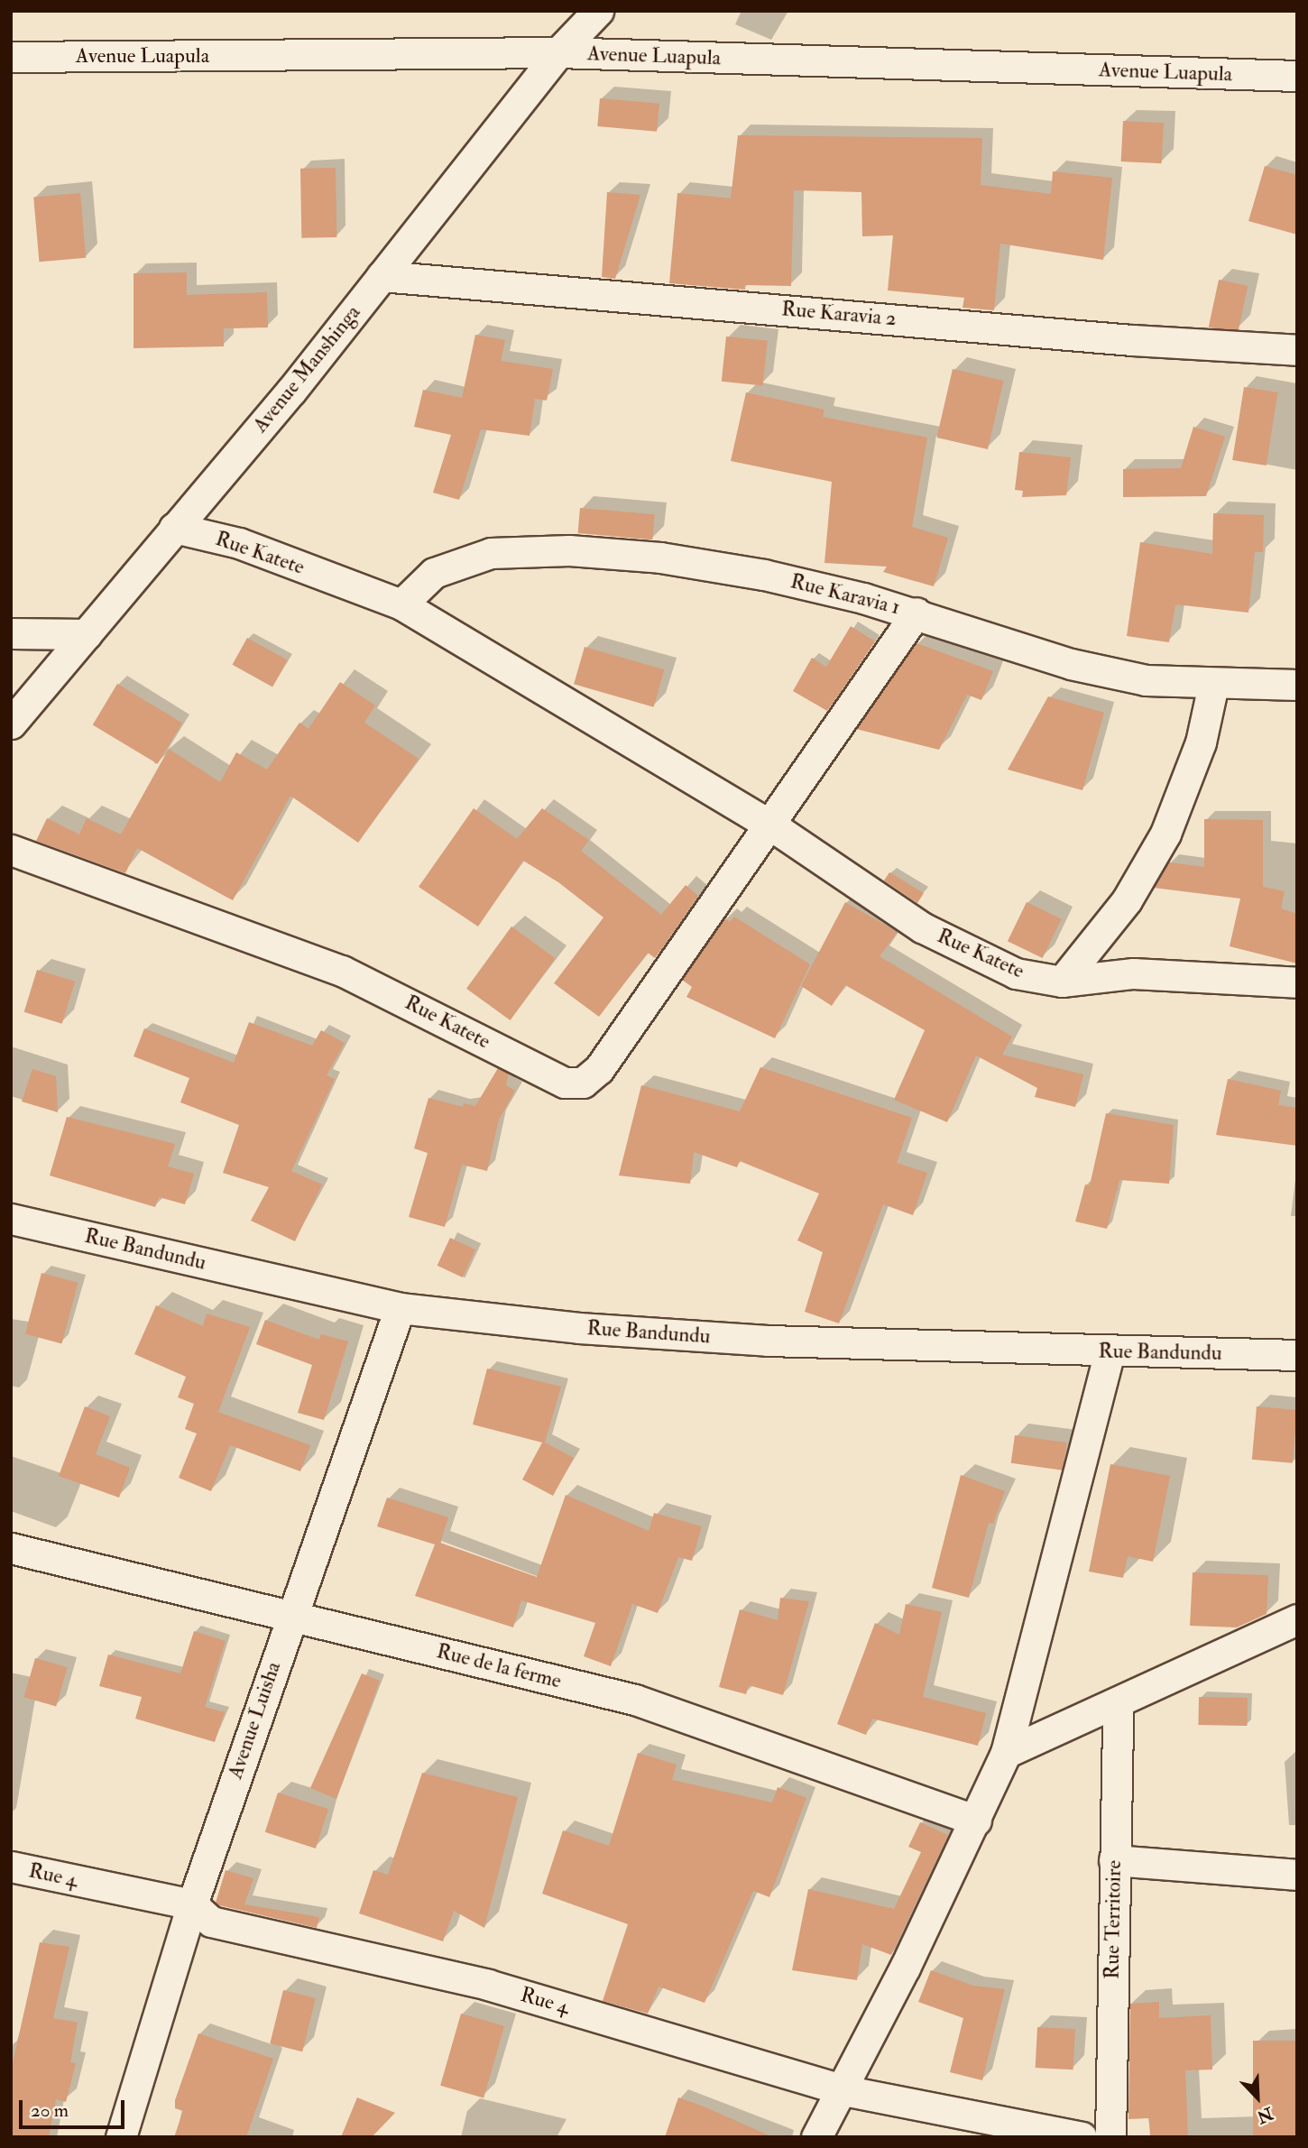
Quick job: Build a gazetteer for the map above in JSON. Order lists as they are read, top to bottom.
{
  "streets": {
    "street": [
      "Avenue Luapula",
      "Rue Karavia 2",
      "Avenue Manshinga",
      "Rue Katete",
      "Rue Karavia 1",
      "Rue Bandundu",
      "Rue de la ferme",
      "Avenue Luisha",
      "Rue 4",
      "Rue Territoire"
    ]
  },
  "crossings": [
    ["Avenue Luapula", "Avenue Manshinga"],
    ["Rue Karavia 2", "Avenue Manshinga"],
    ["Avenue Manshinga", "Rue Katete"],
    ["Rue Katete", "Rue Karavia 1"],
    ["Rue Bandundu", "Avenue Luisha"],
    ["Rue de la ferme", "Avenue Luisha"],
    ["Avenue Luisha", "Rue 4"]
  ],
  "scale_bar": "20 m",
  "north": "bottom right"
}
